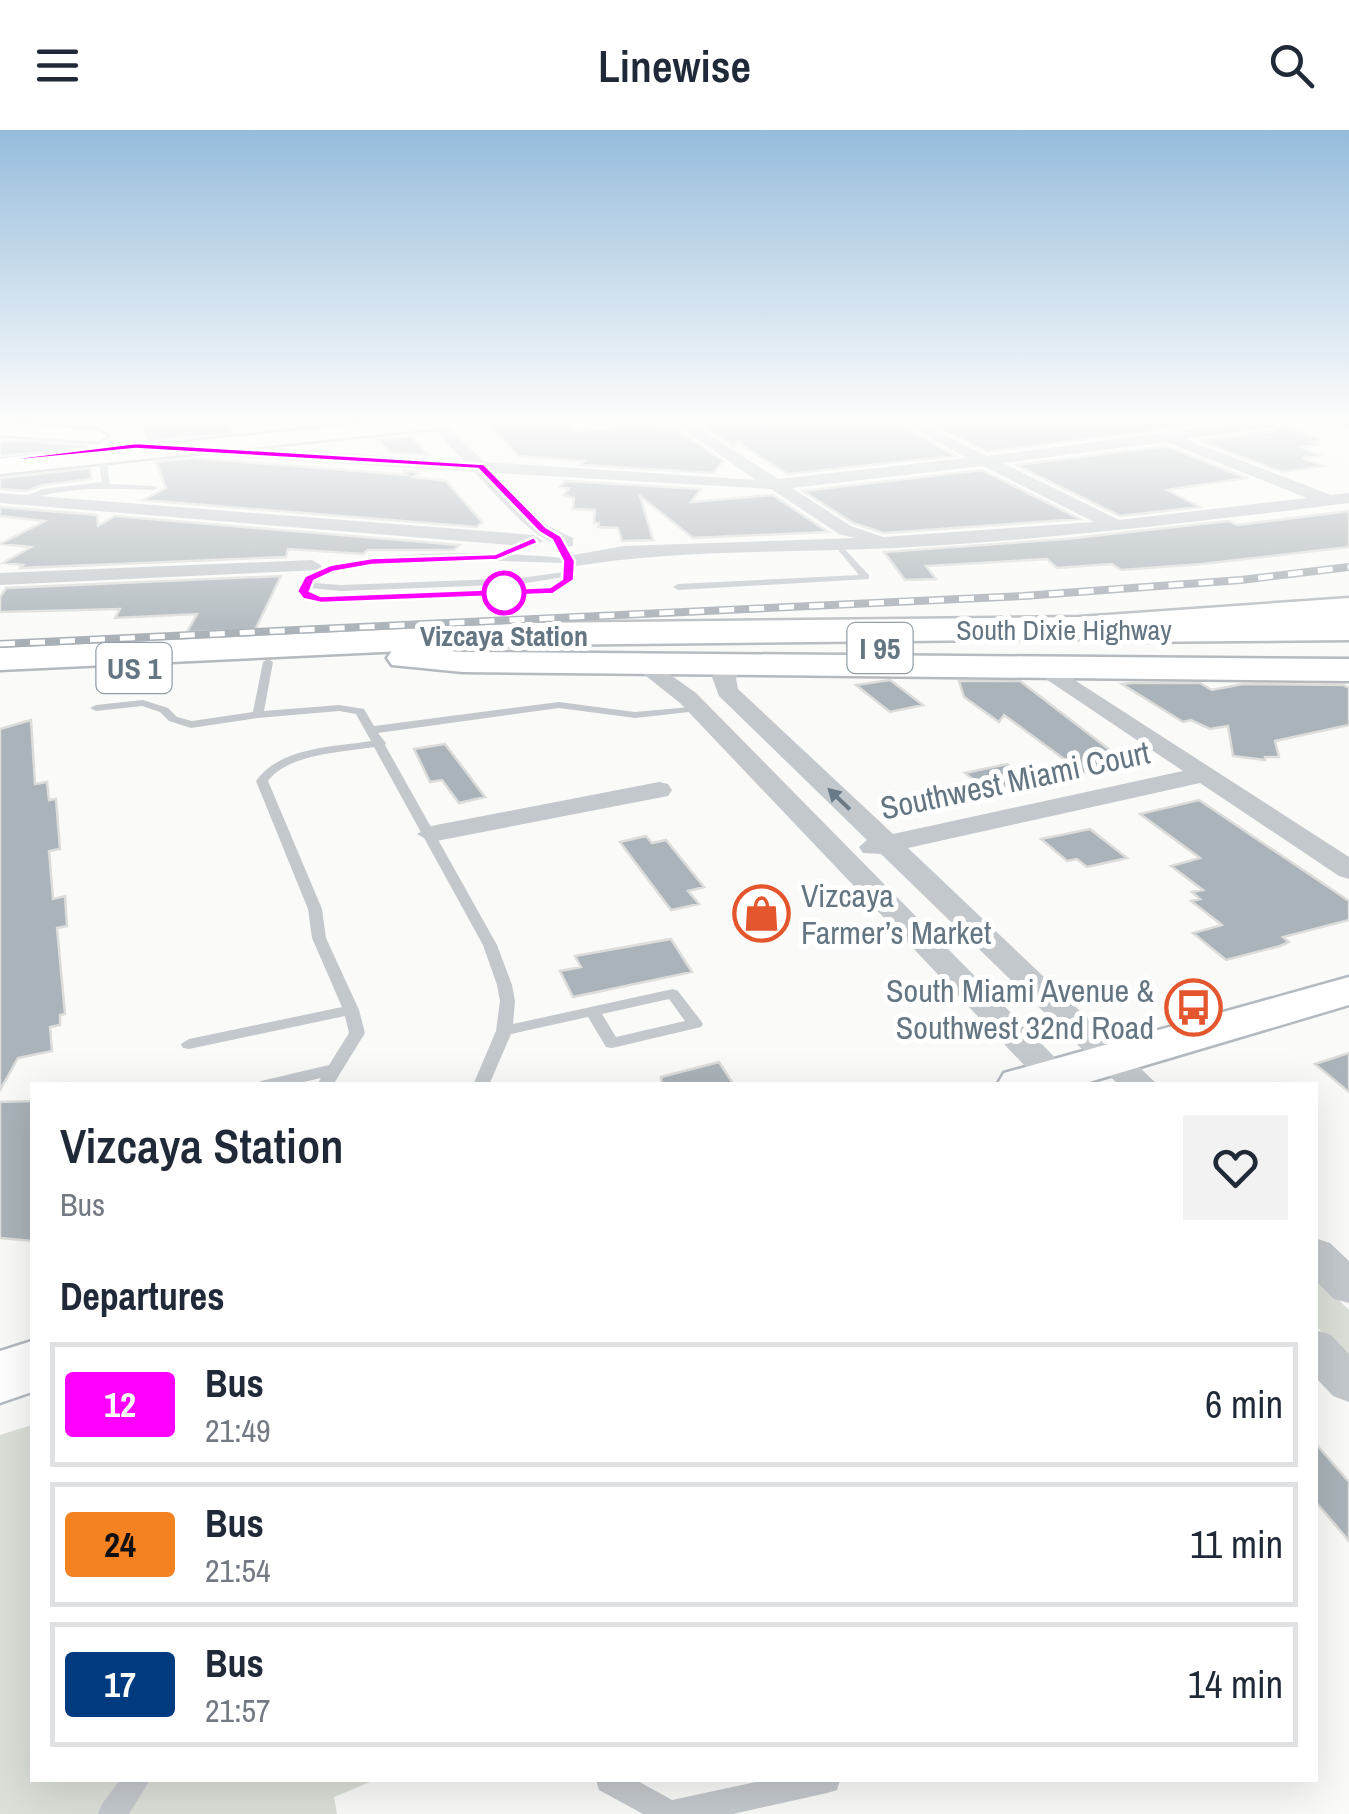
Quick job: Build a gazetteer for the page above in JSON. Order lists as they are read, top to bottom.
{
  "streets": {
    "highway": ["South Dixie Highway", "I 95", "US 1"],
    "street": ["Southwest Miami Court"]
  },
  "crossings": [
    ["South Dixie Highway", "I 95"]
  ],
  "places": {
    "other": ["Vizcaya Station"],
    "shop": ["Vizcaya Farmer’s Market"],
    "bus stop": ["South Miami Avenue & Southwest 32nd Road"]
  },
  "lines": ["bus line 12"],
  "page": {
    "header": "Linewise",
    "heading": [
      ["Vizcaya Station", "Bus"],
      "Departures"
    ],
    "list": [
      {
        "mark": "12",
        "name": "Bus",
        "note": "21:49",
        "value": "6 min"
      },
      {
        "mark": "24",
        "name": "Bus",
        "note": "21:54",
        "value": "11 min"
      },
      {
        "mark": "17",
        "name": "Bus",
        "note": "21:57",
        "value": "14 min"
      }
    ]
  }
}
